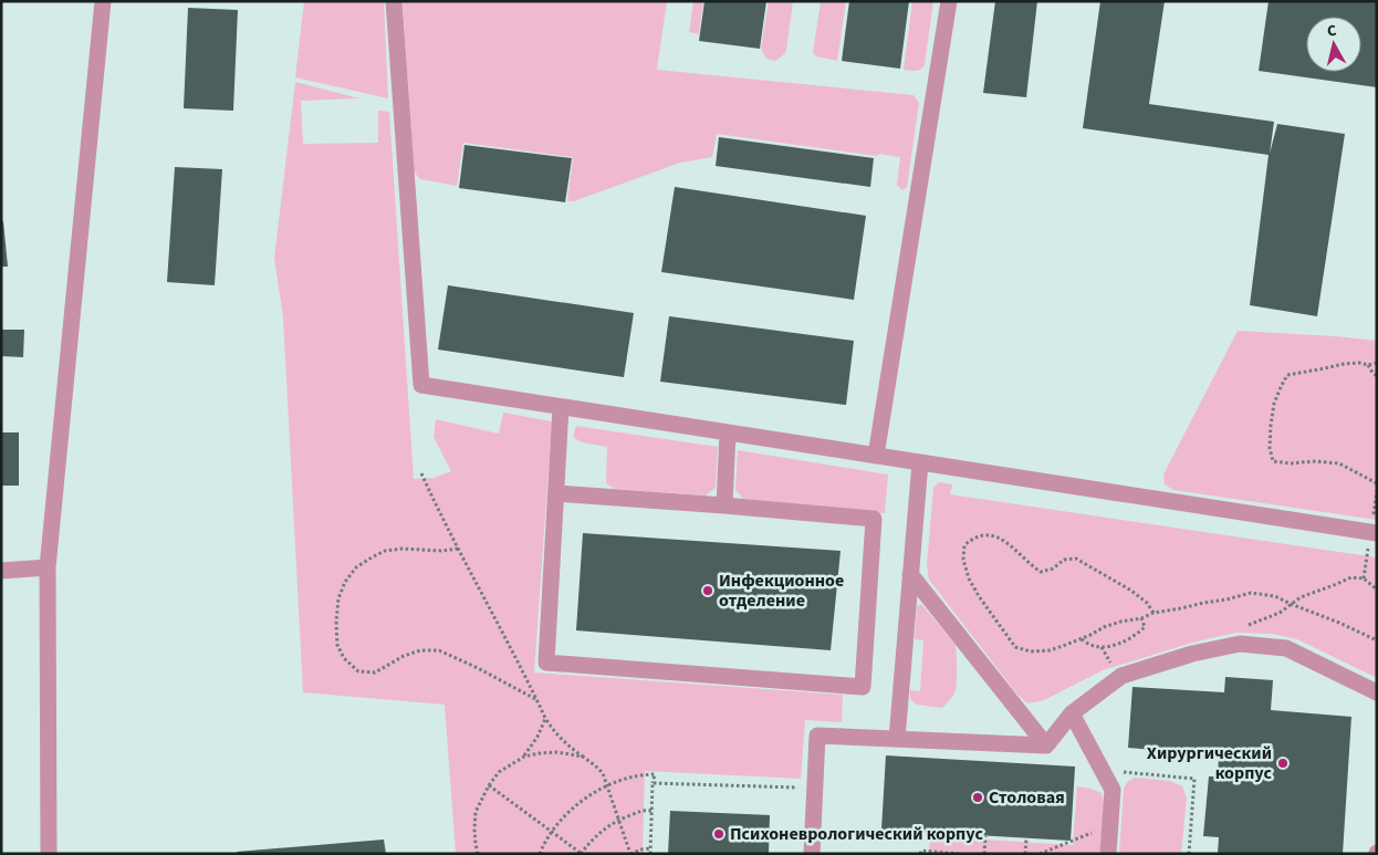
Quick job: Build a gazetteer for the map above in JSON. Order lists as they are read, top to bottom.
{
  "places": [
    "Инфекционное отделение",
    "Хирургический корпус",
    "Столовая",
    "Психоневрологический корпус"
  ],
  "north": "top"
}
